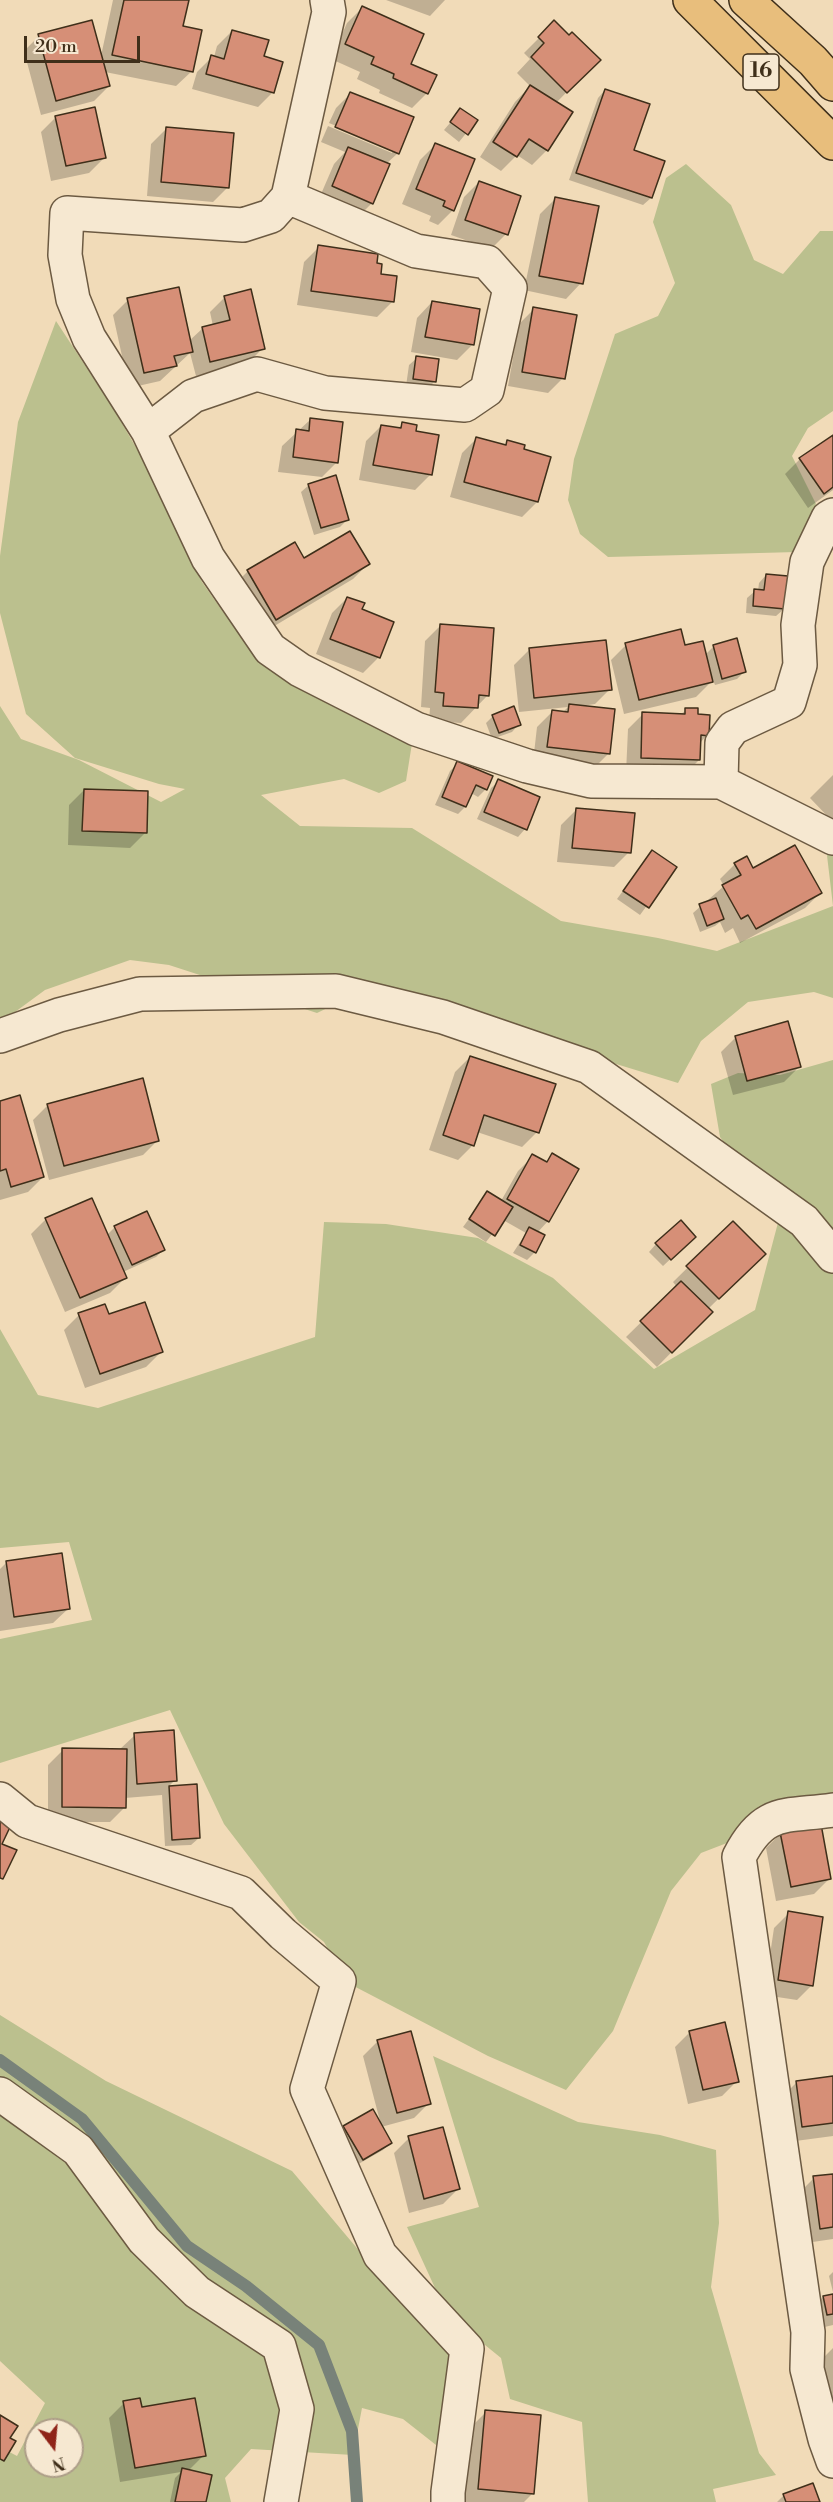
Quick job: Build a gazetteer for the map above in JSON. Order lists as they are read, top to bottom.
{
  "streets": {
    "main road": ["16"]
  },
  "scale_bar": "20 m",
  "north": "bottom"
}
